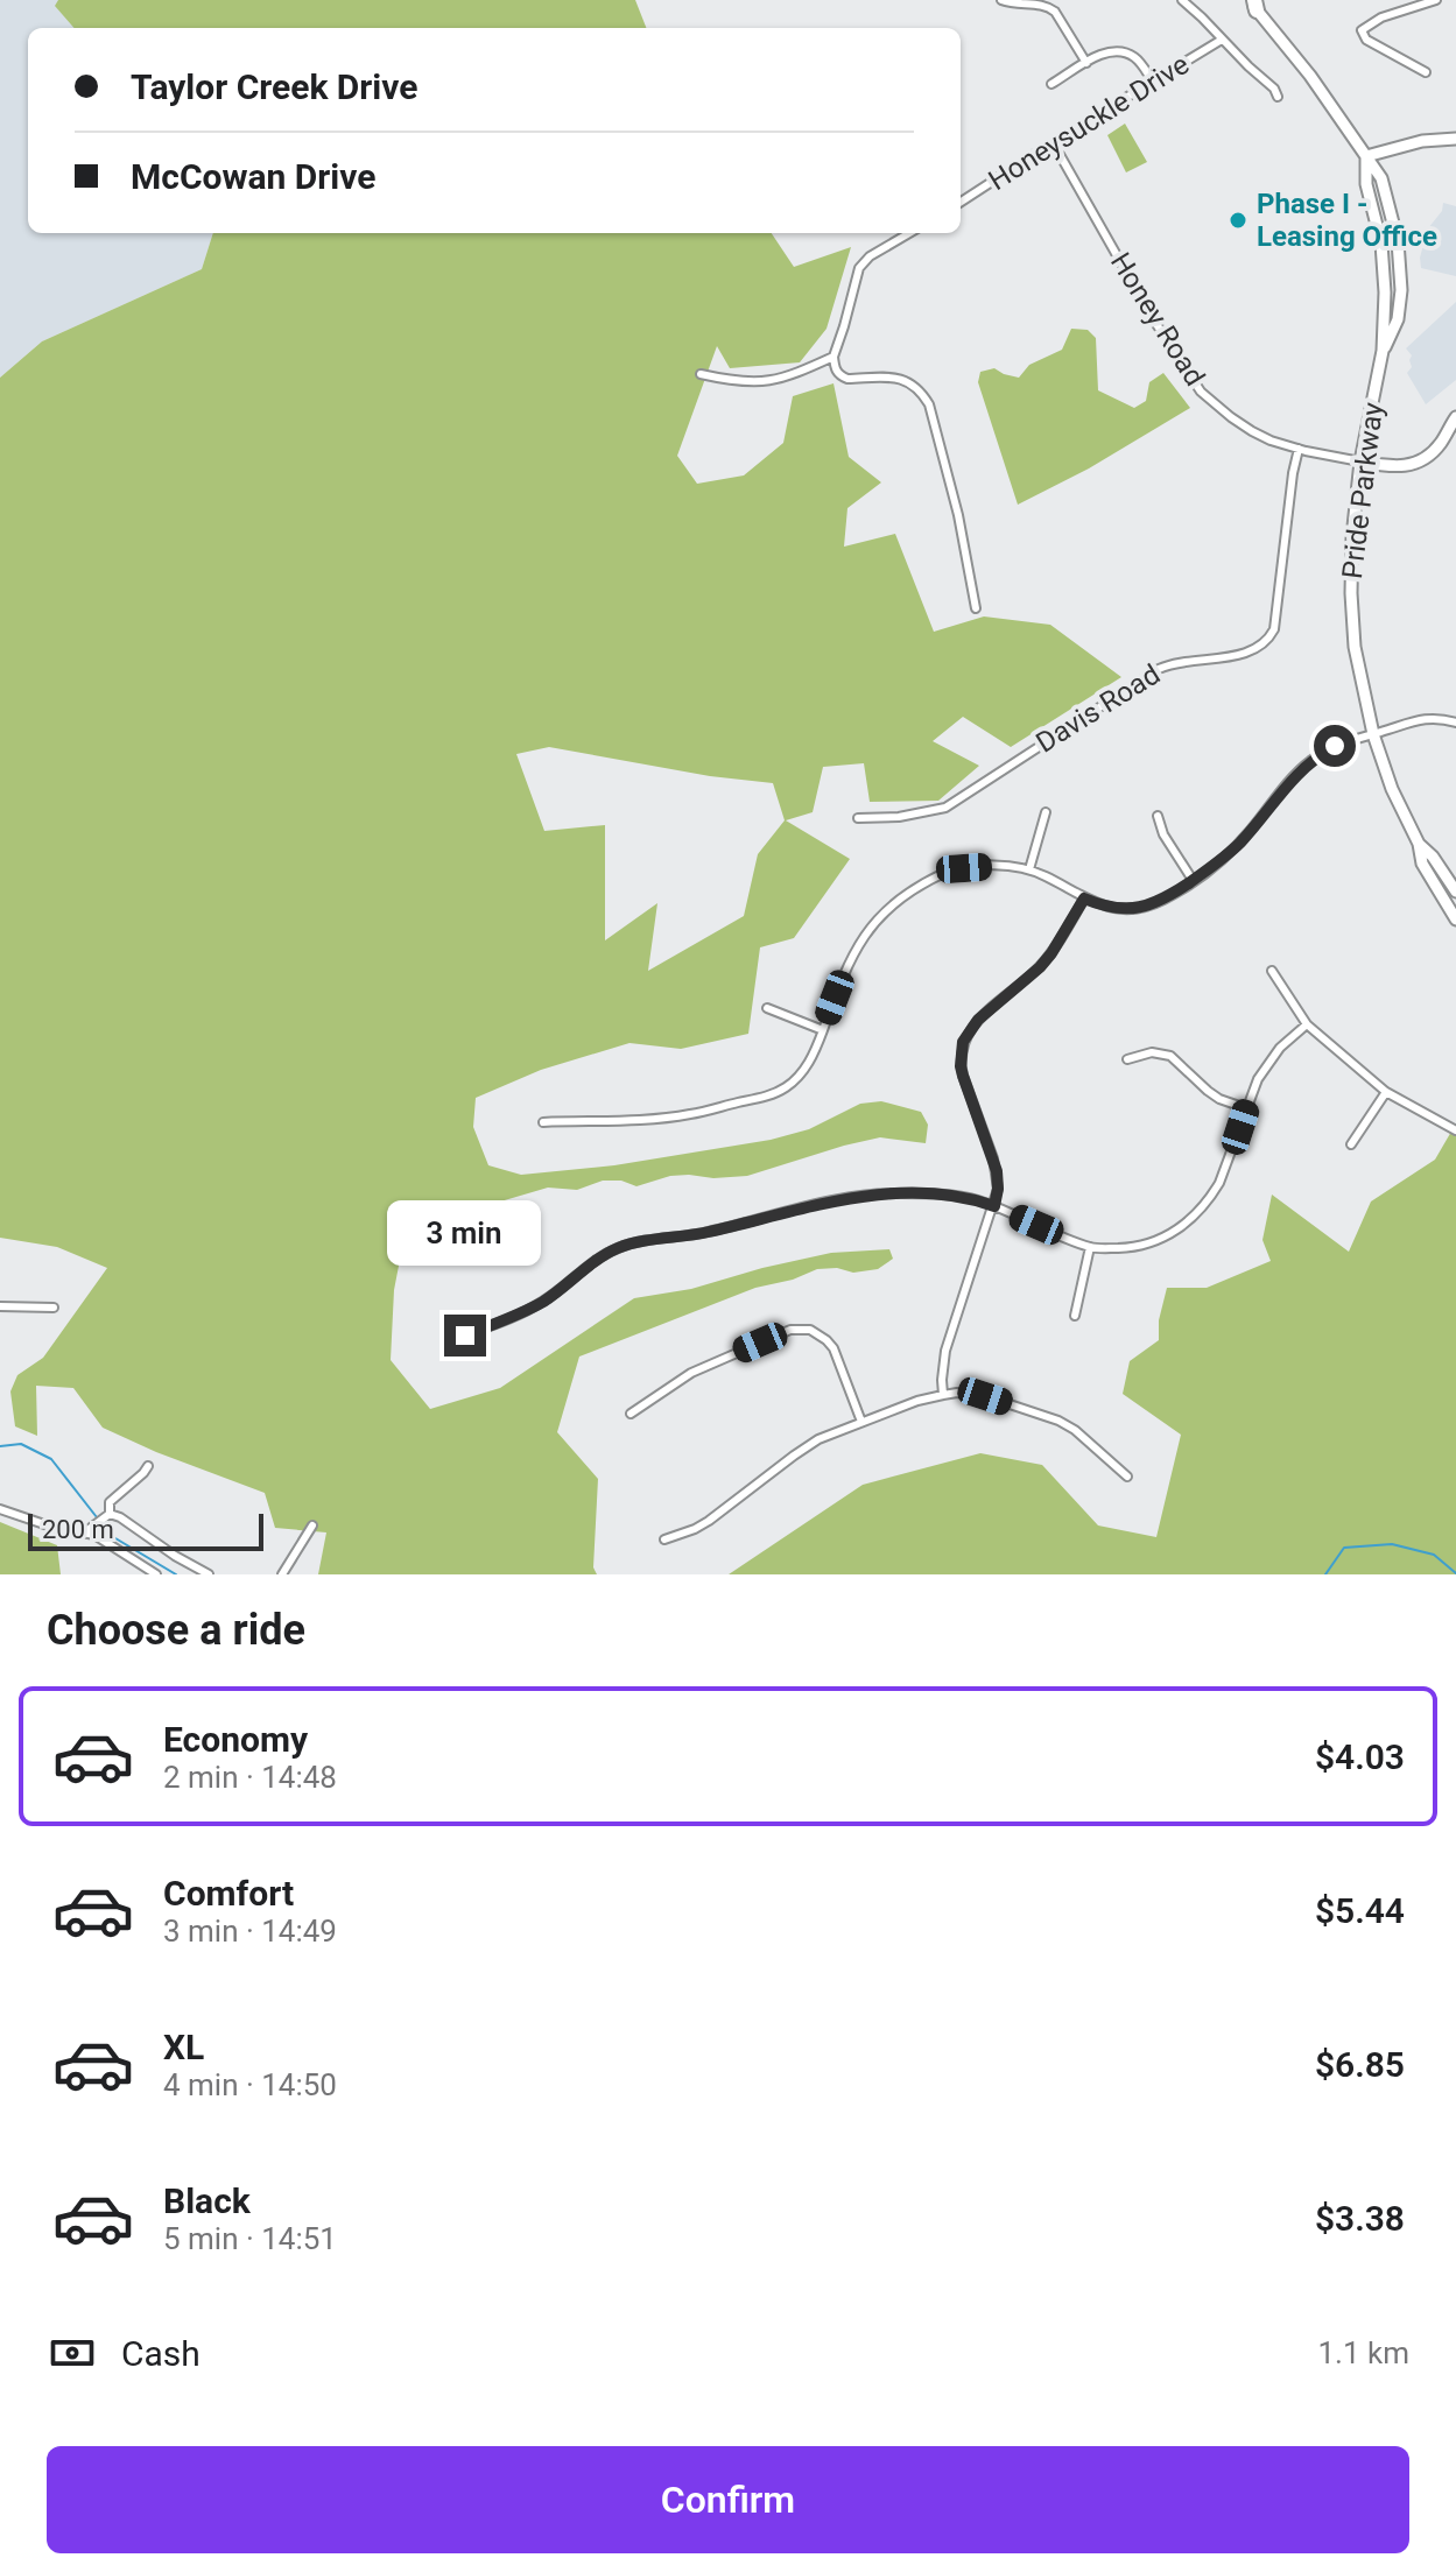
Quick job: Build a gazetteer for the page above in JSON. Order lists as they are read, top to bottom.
{
  "streets": {
    "main road": ["Pride Parkway"],
    "street": ["Honeysuckle Drive", "Honey Road", "Davis Road"]
  },
  "crossings": [
    ["Honeysuckle Drive", "Honey Road"],
    ["Honey Road", "Pride Parkway"],
    ["Honey Road", "Davis Road"]
  ],
  "places": ["Phase I - Leasing Office"],
  "scale_bar": "200 m",
  "page": {
    "banner": ["Taylor Creek Drive", "McCowan Drive"],
    "bubble": "3 min",
    "scale": "200 m",
    "heading": "Choose a ride",
    "list": [
      {
        "name": "Economy",
        "note": "2 min · 14:48",
        "value": "$4.03"
      },
      {
        "name": "Comfort",
        "note": "3 min · 14:49",
        "value": "$5.44"
      },
      {
        "name": "XL",
        "note": "4 min · 14:50",
        "value": "$6.85"
      },
      {
        "name": "Black",
        "note": "5 min · 14:51",
        "value": "$3.38"
      }
    ],
    "pay": ["Cash", "1.1 km"],
    "buttons": "Confirm"
  }
}
